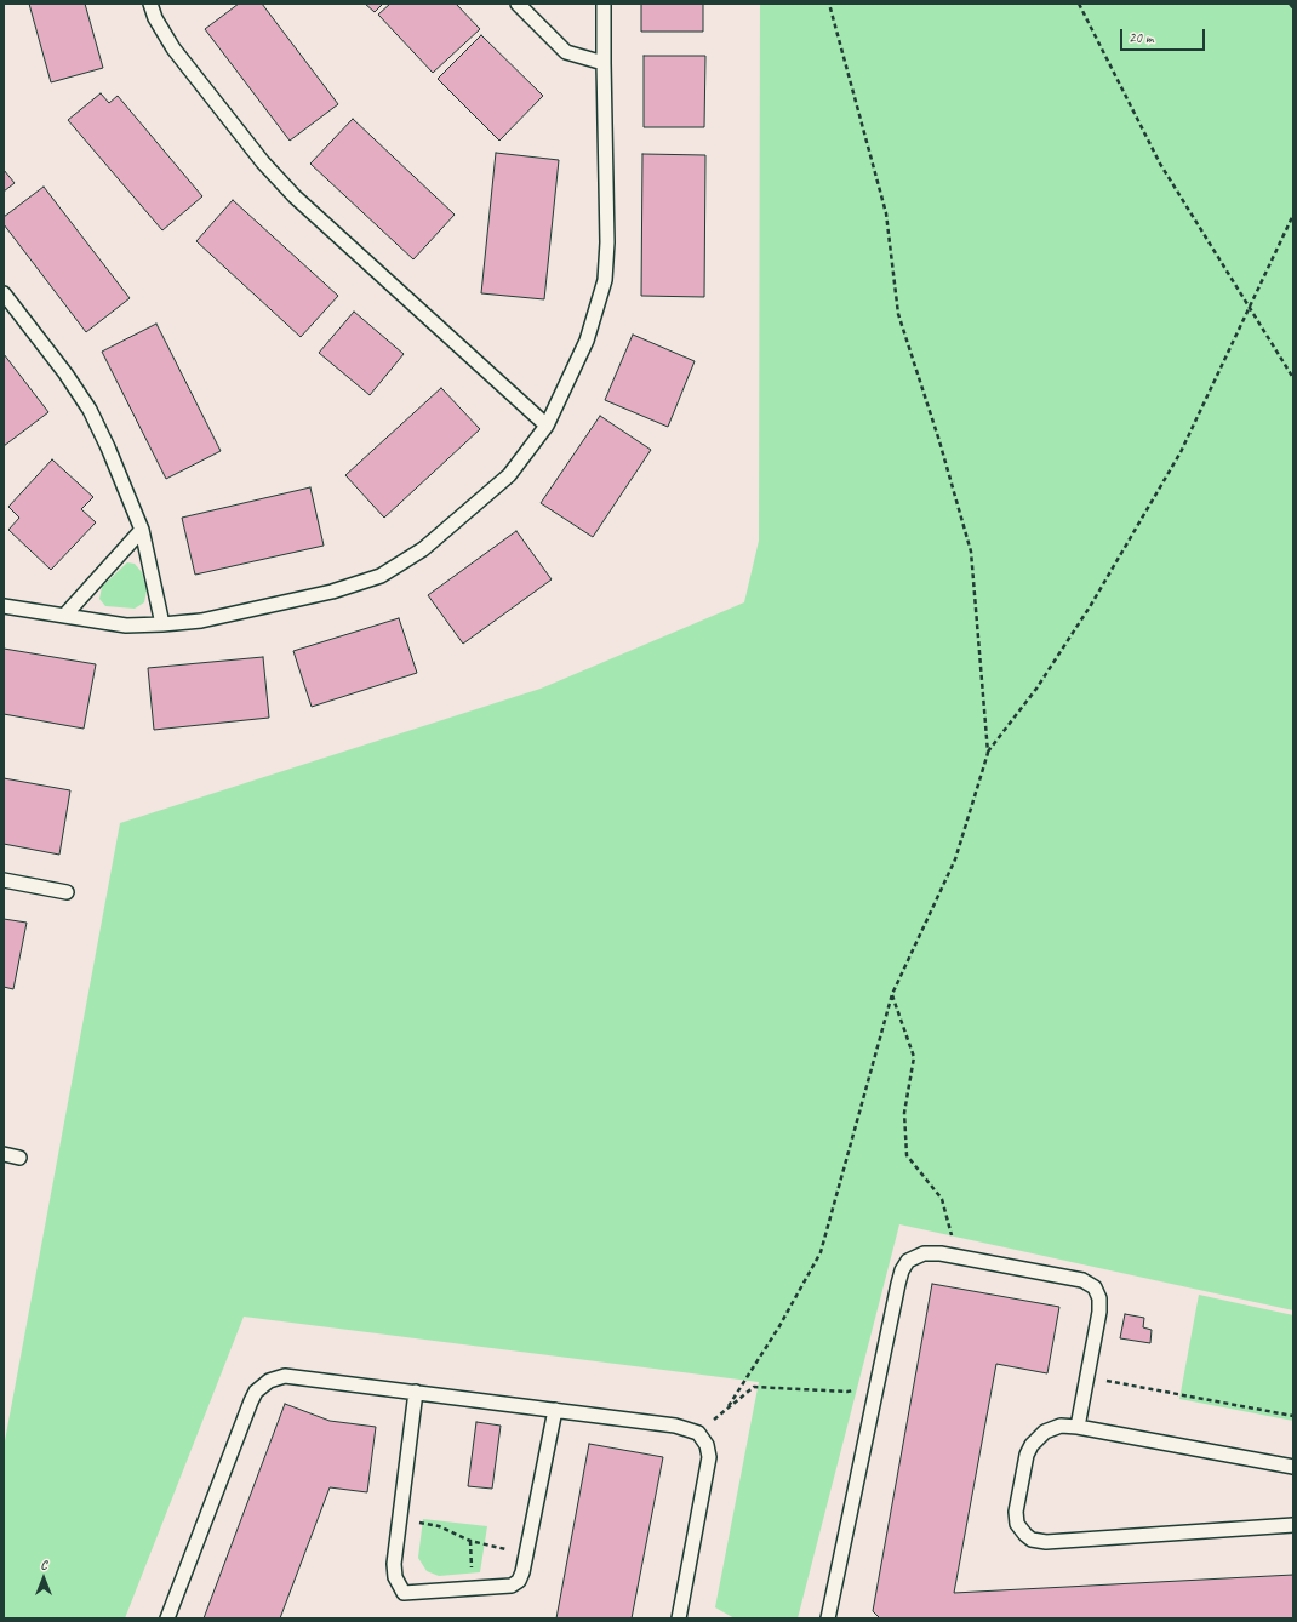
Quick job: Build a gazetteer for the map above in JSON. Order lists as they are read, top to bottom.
{
  "scale_bar": "20 m",
  "north": "top"
}
